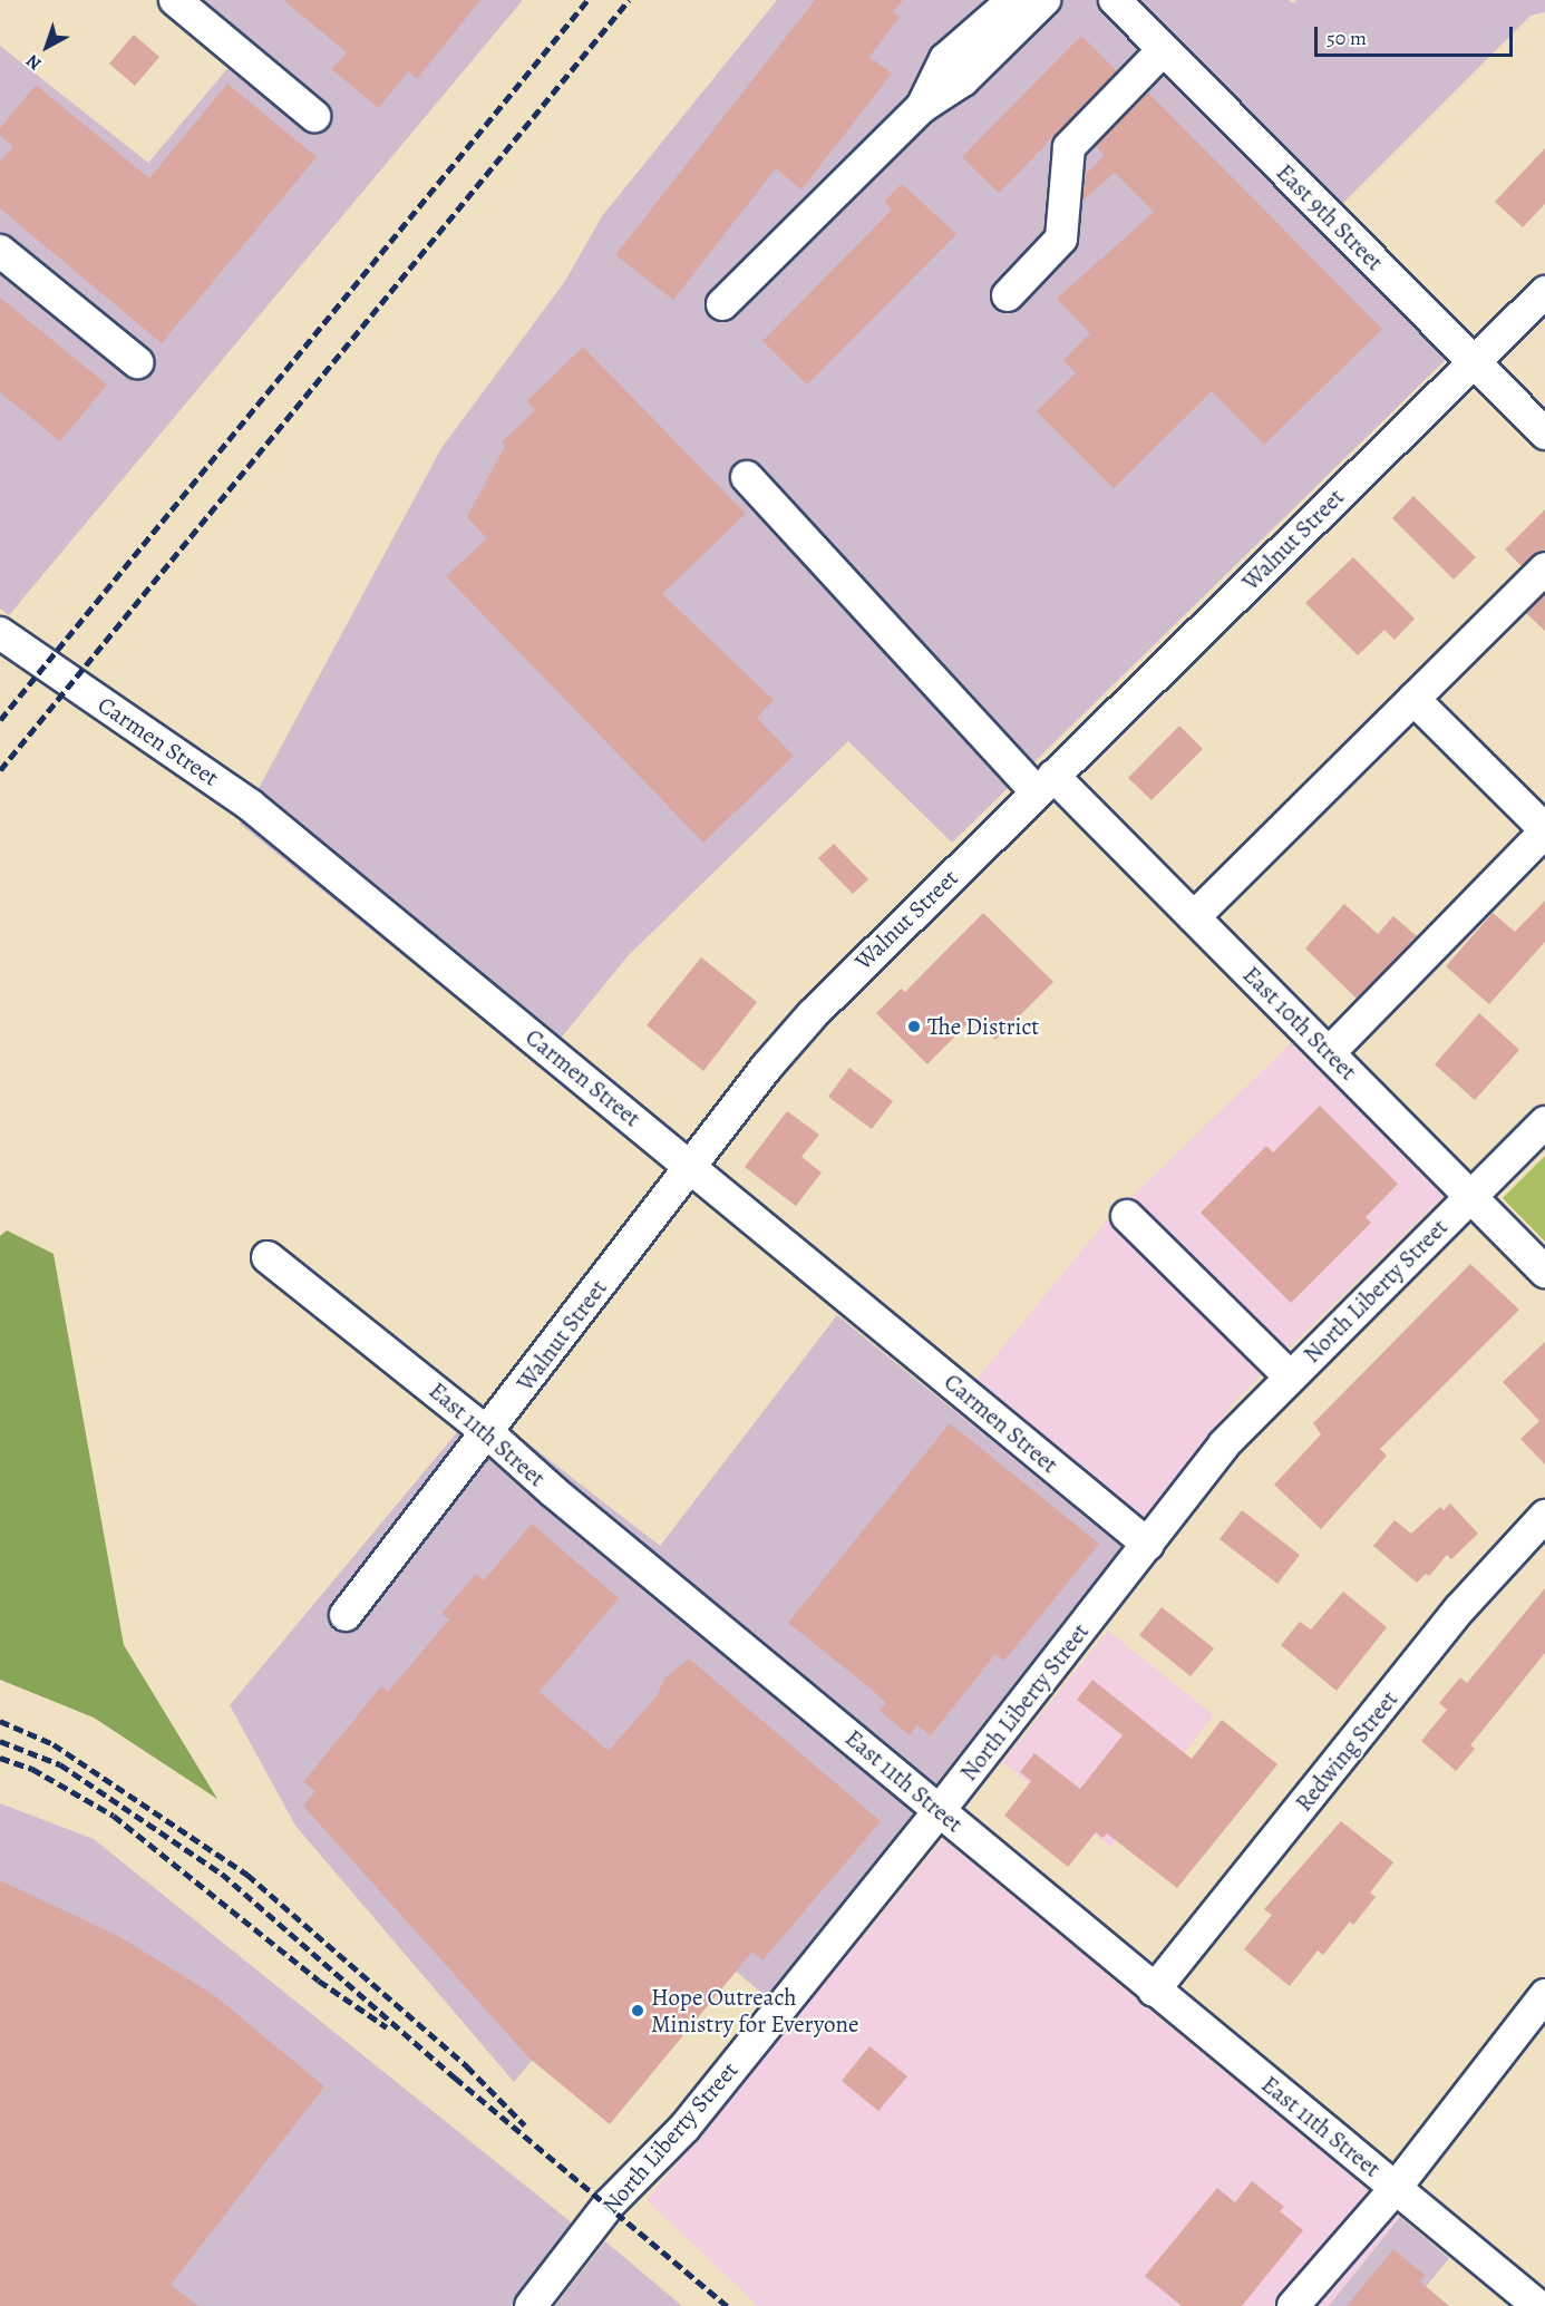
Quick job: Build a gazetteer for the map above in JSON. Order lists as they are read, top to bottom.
{
  "streets": {
    "street": [
      "East 9th Street",
      "Walnut Street",
      "Carmen Street",
      "East 10th Street",
      "North Liberty Street",
      "East 11th Street",
      "Redwing Street"
    ]
  },
  "crossings": [
    ["East 9th Street", "Walnut Street"],
    ["Walnut Street", "Carmen Street"],
    ["Walnut Street", "East 10th Street"],
    ["Walnut Street", "East 11th Street"],
    ["Carmen Street", "North Liberty Street"],
    ["East 10th Street", "North Liberty Street"],
    ["North Liberty Street", "East 11th Street"],
    ["East 11th Street", "Redwing Street"]
  ],
  "places": ["The District", "Hope Outreach Ministry for Everyone"],
  "scale_bar": "50 m",
  "north": "bottom left"
}
